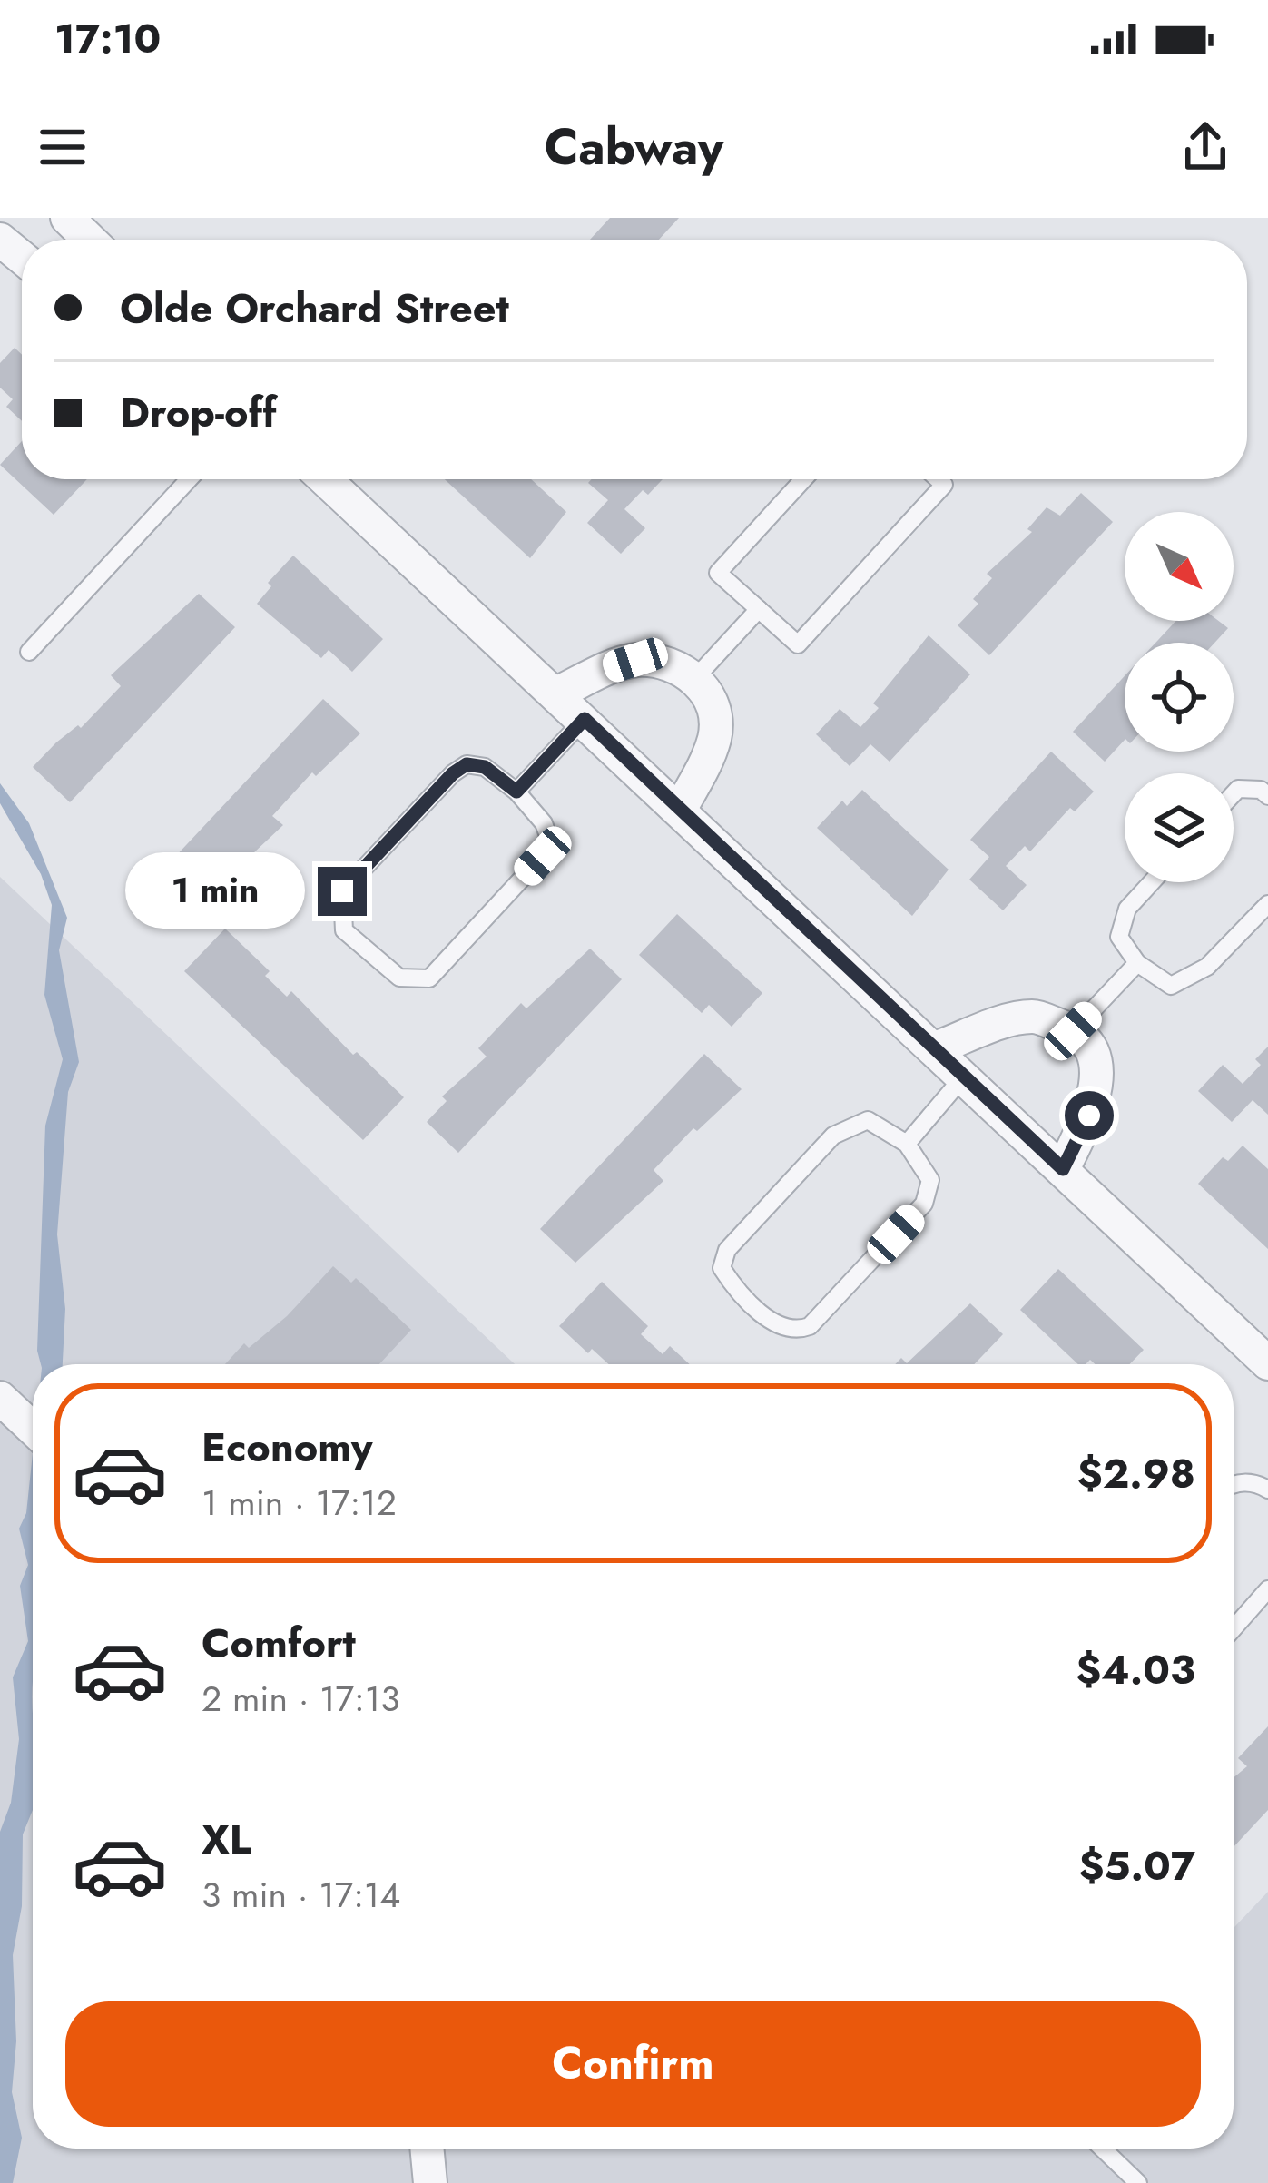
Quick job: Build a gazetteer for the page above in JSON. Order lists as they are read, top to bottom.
{
  "north": "bottom right",
  "page": {
    "status": "17:10",
    "header": "Cabway",
    "banner": ["Olde Orchard Street", "Drop-off"],
    "bubble": "1 min",
    "list": [
      {
        "name": "Economy",
        "note": "1 min · 17:12",
        "value": "$2.98"
      },
      {
        "name": "Comfort",
        "note": "2 min · 17:13",
        "value": "$4.03"
      },
      {
        "name": "XL",
        "note": "3 min · 17:14",
        "value": "$5.07"
      }
    ],
    "buttons": "Confirm"
  }
}
